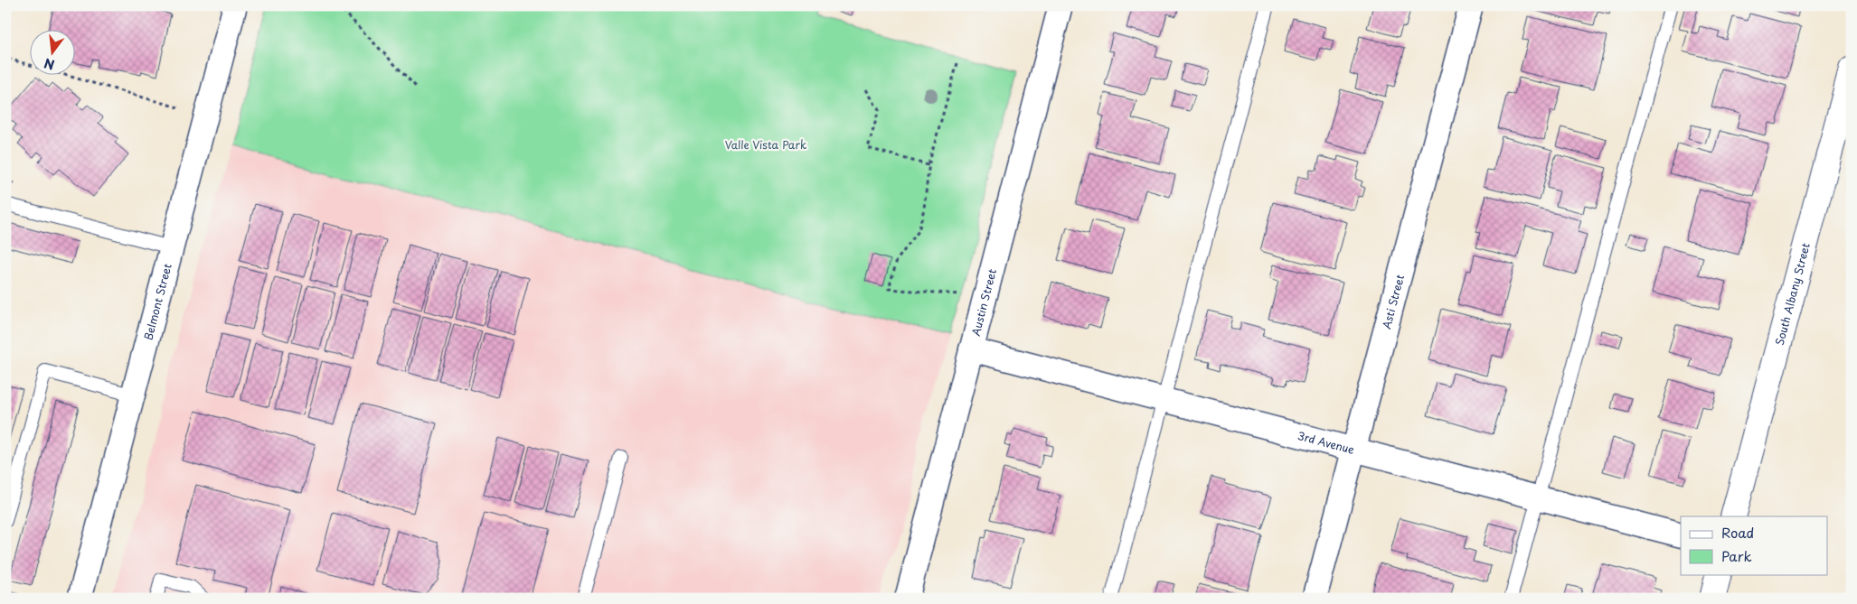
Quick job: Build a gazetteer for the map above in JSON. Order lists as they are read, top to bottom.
{
  "streets": {
    "street": [
      "South Albany Street",
      "Belmont Street",
      "Austin Street",
      "Asti Street",
      "3rd Avenue"
    ]
  },
  "crossings": [
    ["Austin Street", "3rd Avenue"],
    ["Asti Street", "3rd Avenue"]
  ],
  "parks": ["Valle Vista Park"],
  "legend": ["Road", "Park"],
  "north": "bottom"
}
